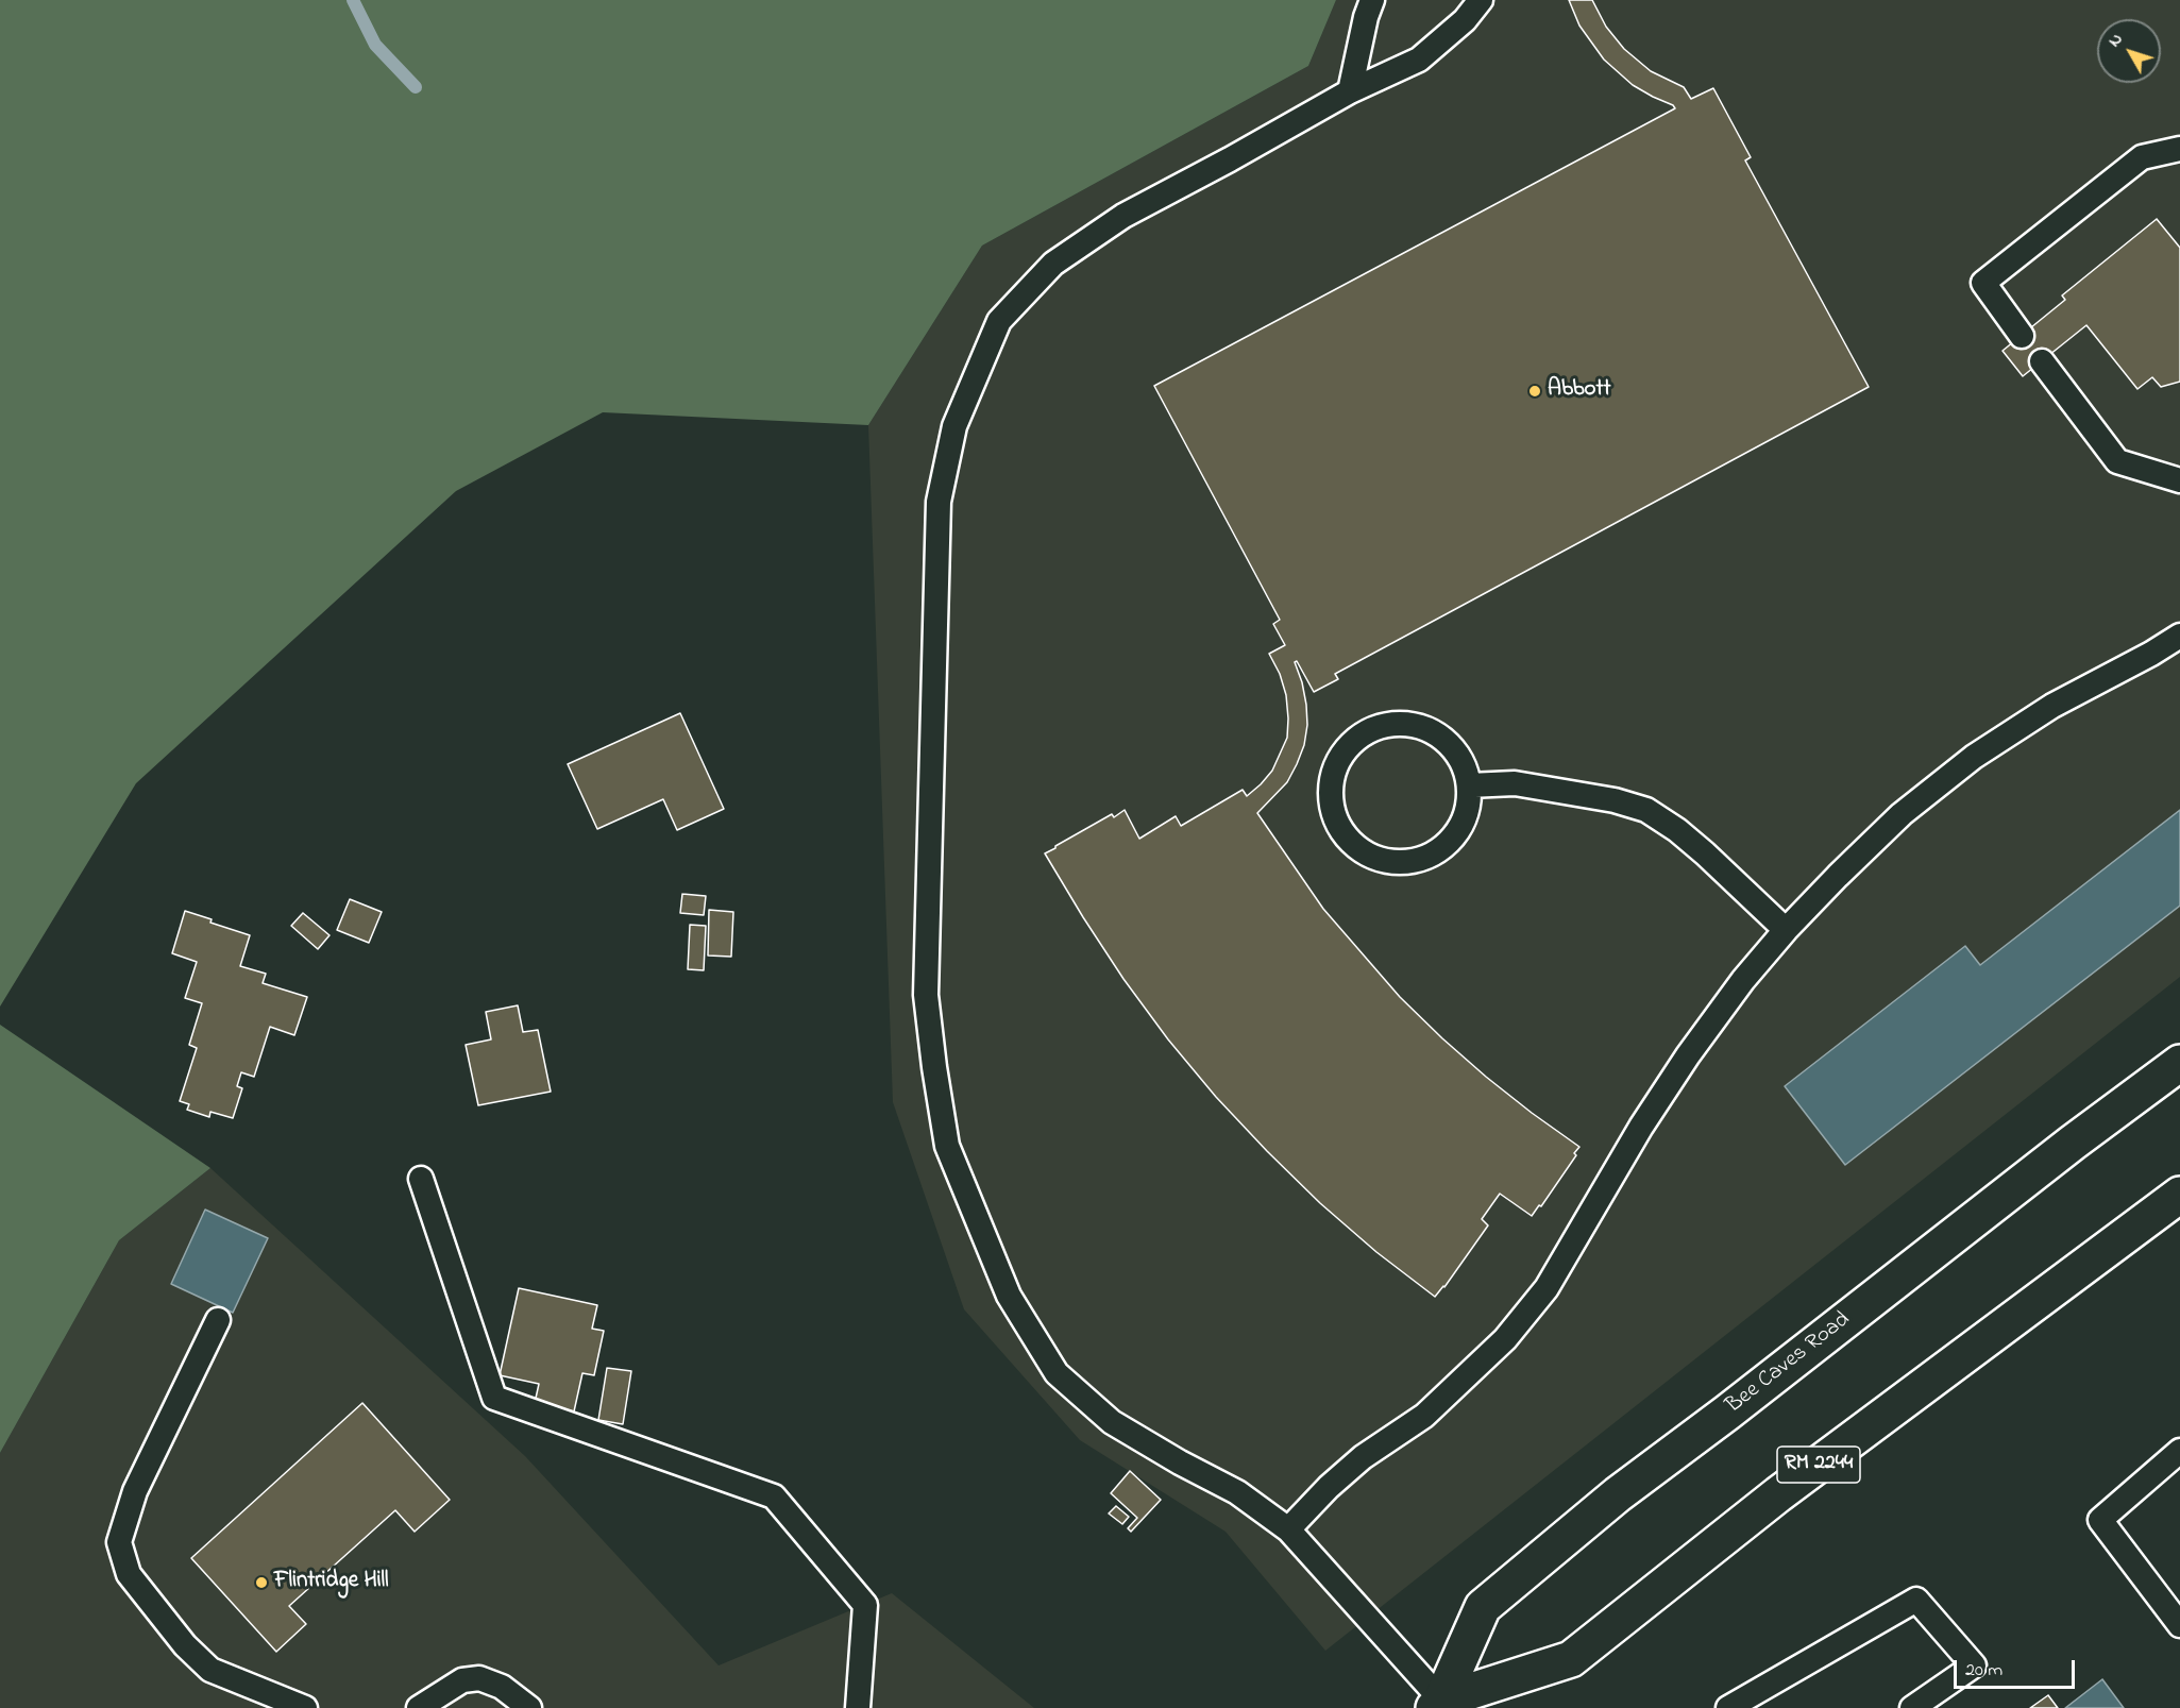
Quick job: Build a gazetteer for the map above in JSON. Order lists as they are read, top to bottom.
{
  "streets": {
    "main road": ["Bee Caves Road", "RM 2244"]
  },
  "crossings": [
    ["Bee Caves Road", "RM 2244"]
  ],
  "places": ["Abbott", "Flintridge Hill"],
  "scale_bar": "20 m",
  "north": "top left"
}
